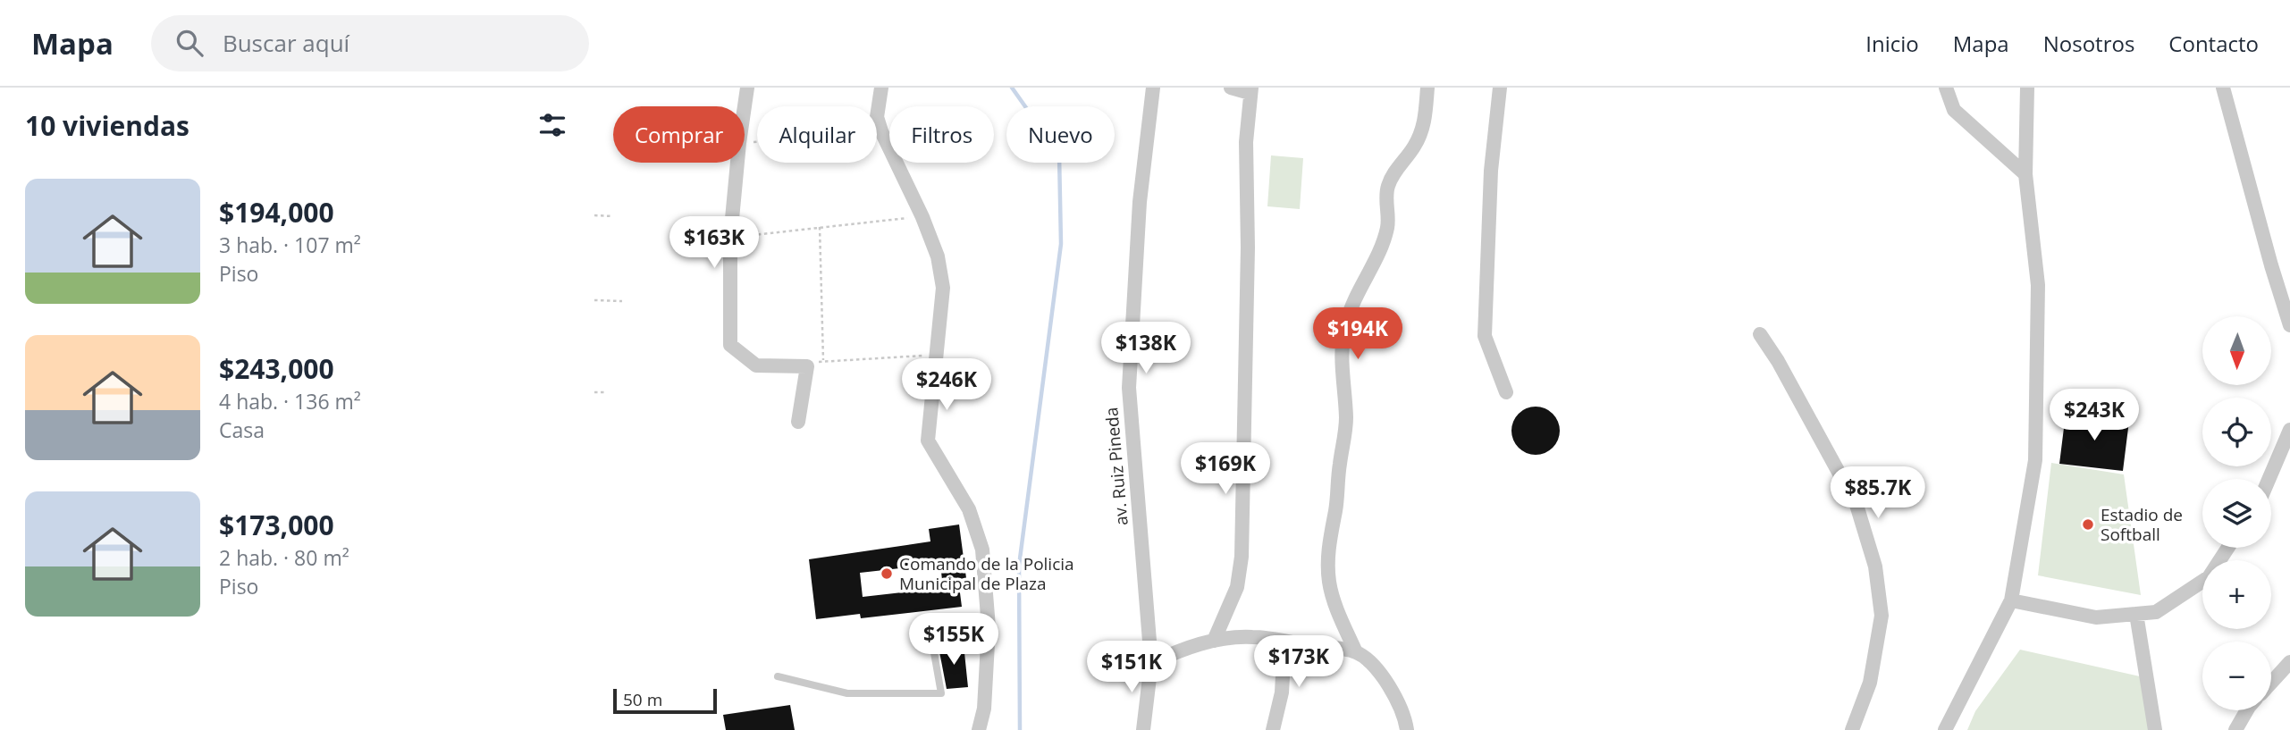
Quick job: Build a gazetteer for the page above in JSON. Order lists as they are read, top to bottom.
{
  "streets": {
    "street": ["av. Ruiz Pineda"]
  },
  "places": ["Estadio de Softball", "Comando de la Policia Municipal de Plaza"],
  "scale_bar": "50 m",
  "north": "bottom",
  "page": {
    "header": "Mapa",
    "search": "Buscar aquí",
    "nav": [
      "Inicio",
      "Mapa",
      "Nosotros",
      "Contacto"
    ],
    "heading": "10 viviendas",
    "chip": [
      "Comprar",
      "Alquilar",
      "Filtros",
      "Nuevo"
    ],
    "list": [
      {
        "name": "$194,000",
        "note": "3 hab. · 107 m² · Piso"
      },
      {
        "name": "$243,000",
        "note": "4 hab. · 136 m² · Casa"
      },
      {
        "name": "$173,000",
        "note": "2 hab. · 80 m² · Piso"
      }
    ],
    "price": [
      "$163K",
      "$194K",
      "$138K",
      "$246K",
      "$243K",
      "$169K",
      "$85.7K",
      "$155K",
      "$173K",
      "$151K"
    ],
    "map_buttons": ["+", "−"],
    "scale": "50 m"
  }
}
